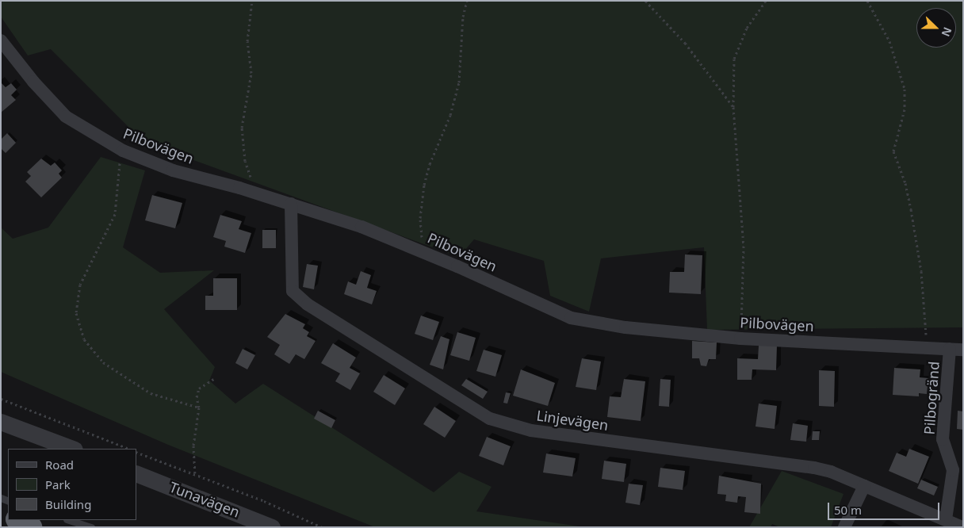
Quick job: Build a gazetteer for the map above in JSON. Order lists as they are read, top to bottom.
{
  "streets": {
    "street": [
      "Pilbovägen",
      "Pilbogränd",
      "Linjevägen",
      "Tunavägen"
    ]
  },
  "crossings": [
    ["Pilbovägen", "Pilbogränd"],
    ["Pilbovägen", "Linjevägen"],
    ["Pilbogränd", "Linjevägen"]
  ],
  "legend": ["Road", "Park", "Building"],
  "scale_bar": "50 m",
  "north": "right"
}
